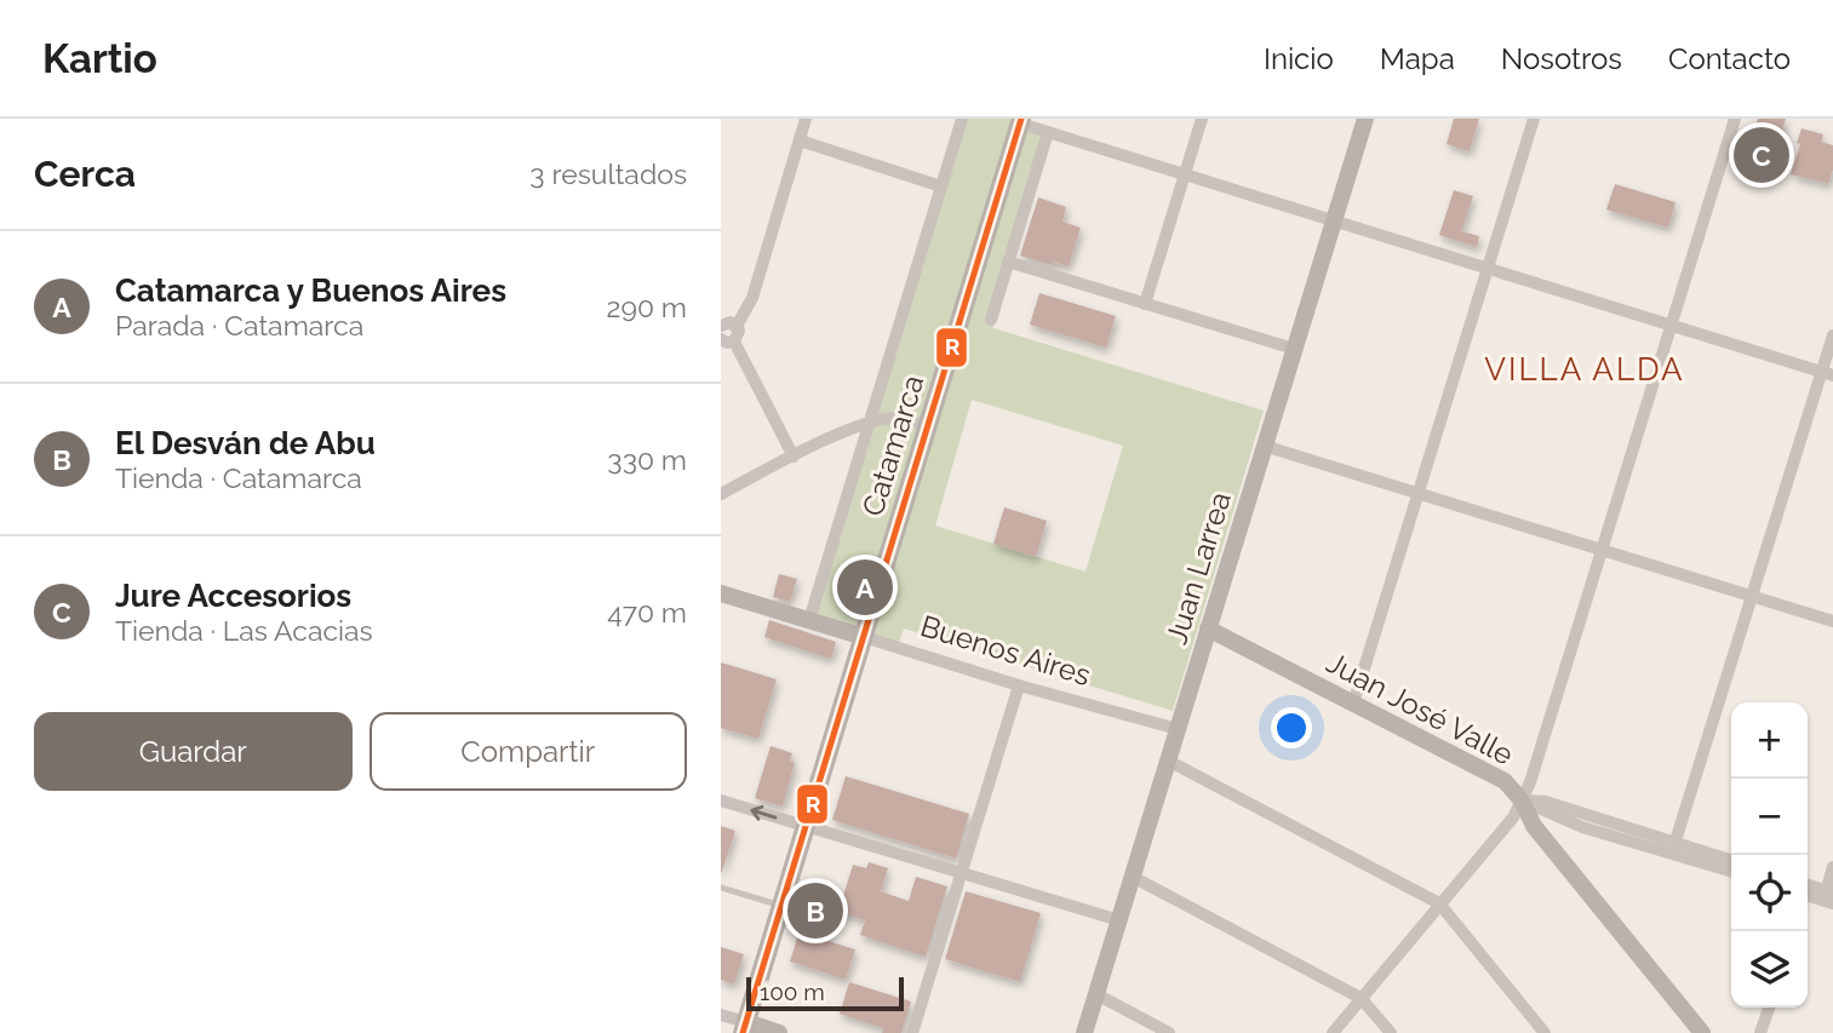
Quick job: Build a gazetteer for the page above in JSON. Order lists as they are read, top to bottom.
{
  "streets": {
    "main road": ["Catamarca"],
    "street": ["Juan Larrea", "Buenos Aires", "Juan José Valle"]
  },
  "crossings": [
    ["Catamarca", "Buenos Aires"],
    ["Juan Larrea", "Buenos Aires"],
    ["Juan Larrea", "Juan José Valle"]
  ],
  "districts": ["VILLA ALDA"],
  "lines": ["transit line R"],
  "scale_bar": "100 m",
  "page": {
    "header": "Kartio",
    "nav": [
      "Inicio",
      "Mapa",
      "Nosotros",
      "Contacto"
    ],
    "heading": ["Cerca", "3 resultados"],
    "pins": ["C", "A", "B"],
    "list": [
      {
        "mark": "A",
        "name": "Catamarca y Buenos Aires",
        "note": "Parada · Catamarca",
        "value": "290 m"
      },
      {
        "mark": "B",
        "name": "El Desván de Abu",
        "note": "Tienda · Catamarca",
        "value": "330 m"
      },
      {
        "mark": "C",
        "name": "Jure Accesorios",
        "note": "Tienda · Las Acacias",
        "value": "470 m"
      }
    ],
    "buttons": ["Guardar", "Compartir"],
    "map_buttons": ["+", "−"],
    "scale": "100 m"
  }
}
